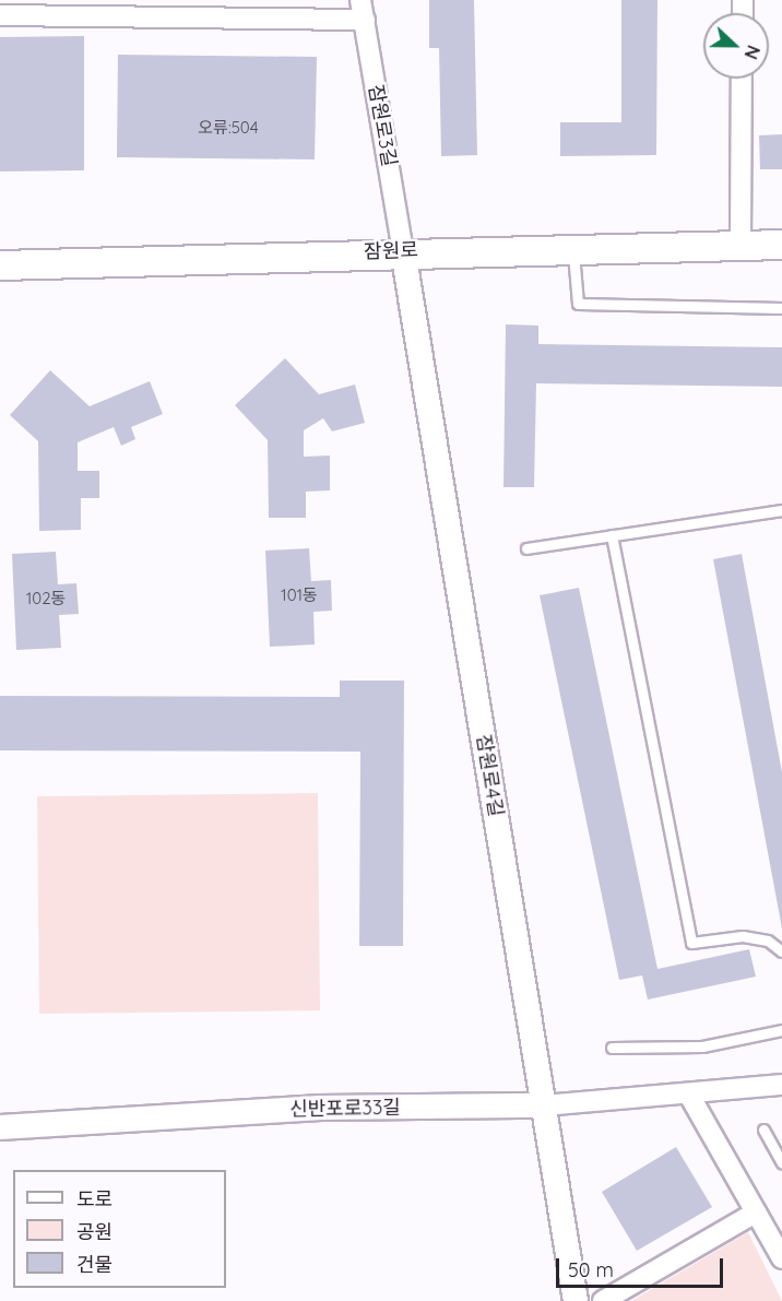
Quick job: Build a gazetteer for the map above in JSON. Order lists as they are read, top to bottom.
{
  "streets": {
    "main road": ["잠원로"],
    "street": ["잠원로3길", "잠원로4길", "신반포로33길"]
  },
  "crossings": [
    ["잠원로3길", "잠원로"],
    ["잠원로3길", "잠원로4길"],
    ["잠원로", "잠원로4길"],
    ["잠원로4길", "신반포로33길"]
  ],
  "house_numbers": ["오류:504", "101동", "102동"],
  "legend": ["도로", "공원", "건물"],
  "scale_bar": "50 m",
  "north": "right"
}
